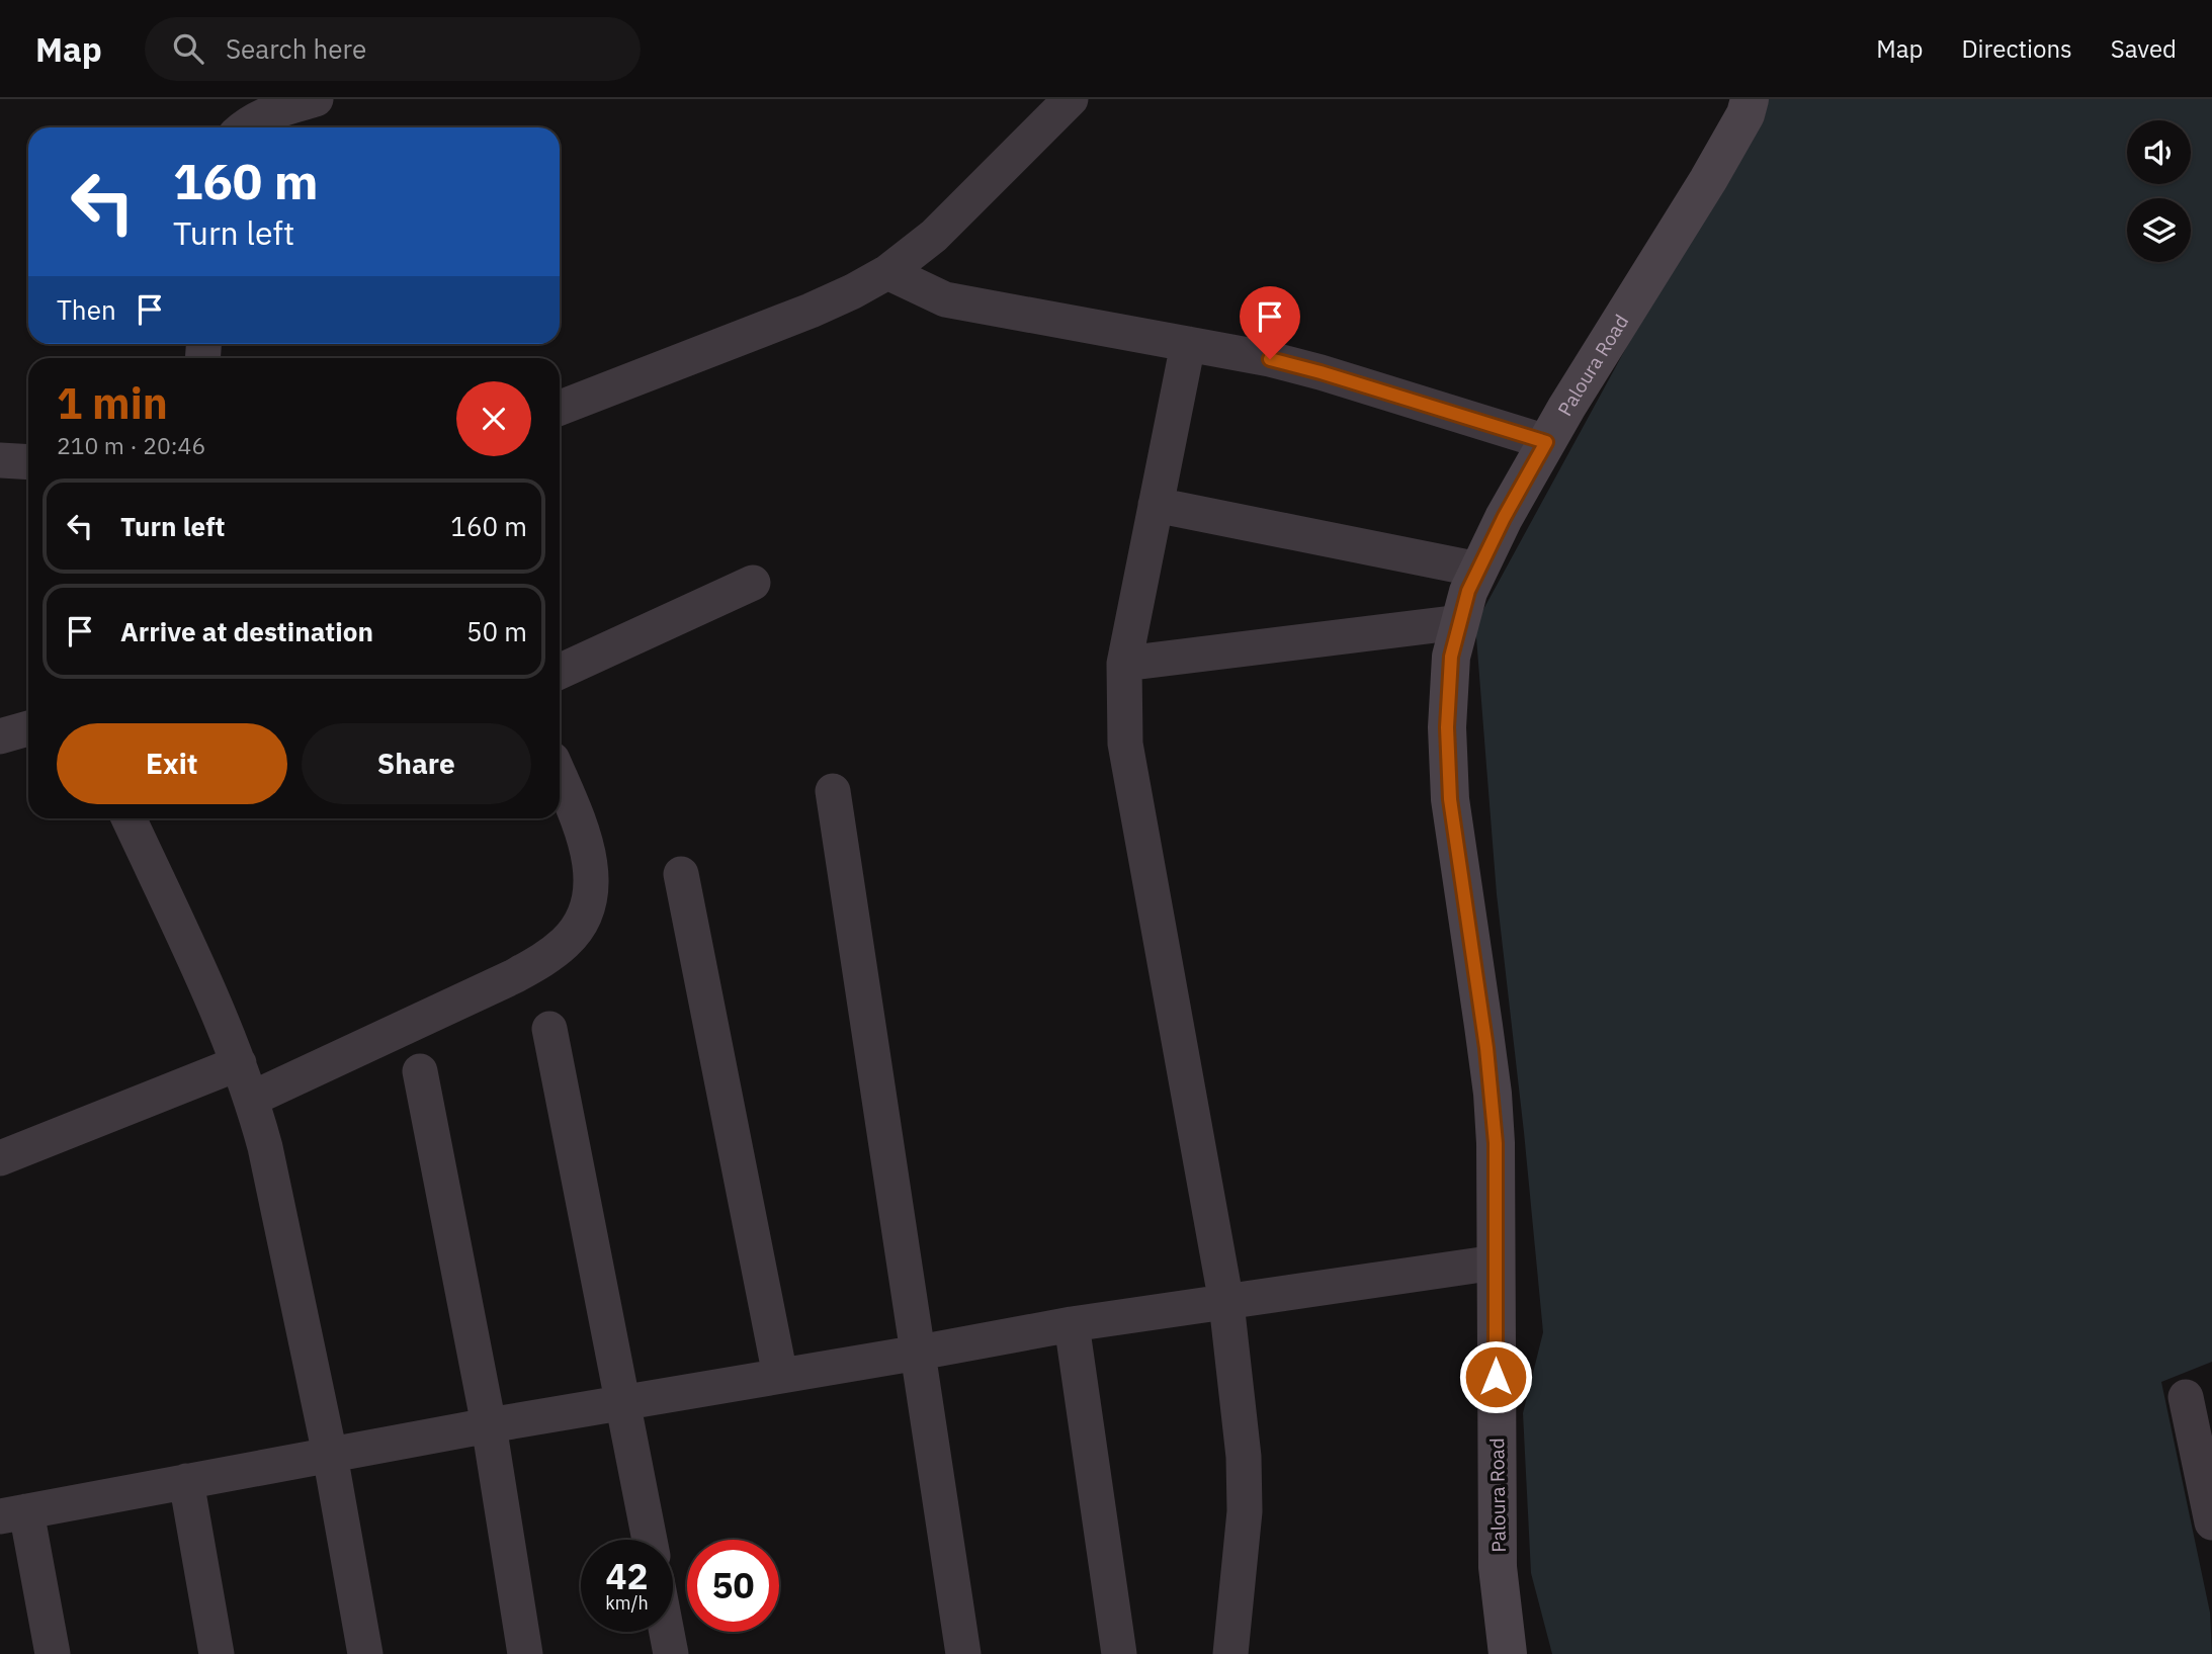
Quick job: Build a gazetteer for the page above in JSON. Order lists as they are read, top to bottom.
{
  "streets": {
    "main road": ["Paloura Road"]
  },
  "page": {
    "header": "Map",
    "search": "Search here",
    "nav": ["Map", "Directions", "Saved"],
    "turn": ["160 m", "Turn left"],
    "then": "Then",
    "heading": ["1 min", "210 m · 20:46"],
    "list": [
      {
        "name": "Turn left",
        "value": "160 m"
      },
      {
        "name": "Arrive at destination",
        "value": "50 m"
      }
    ],
    "buttons": ["Exit", "Share"],
    "speed": "42 km/h",
    "limit": "50"
  }
}
